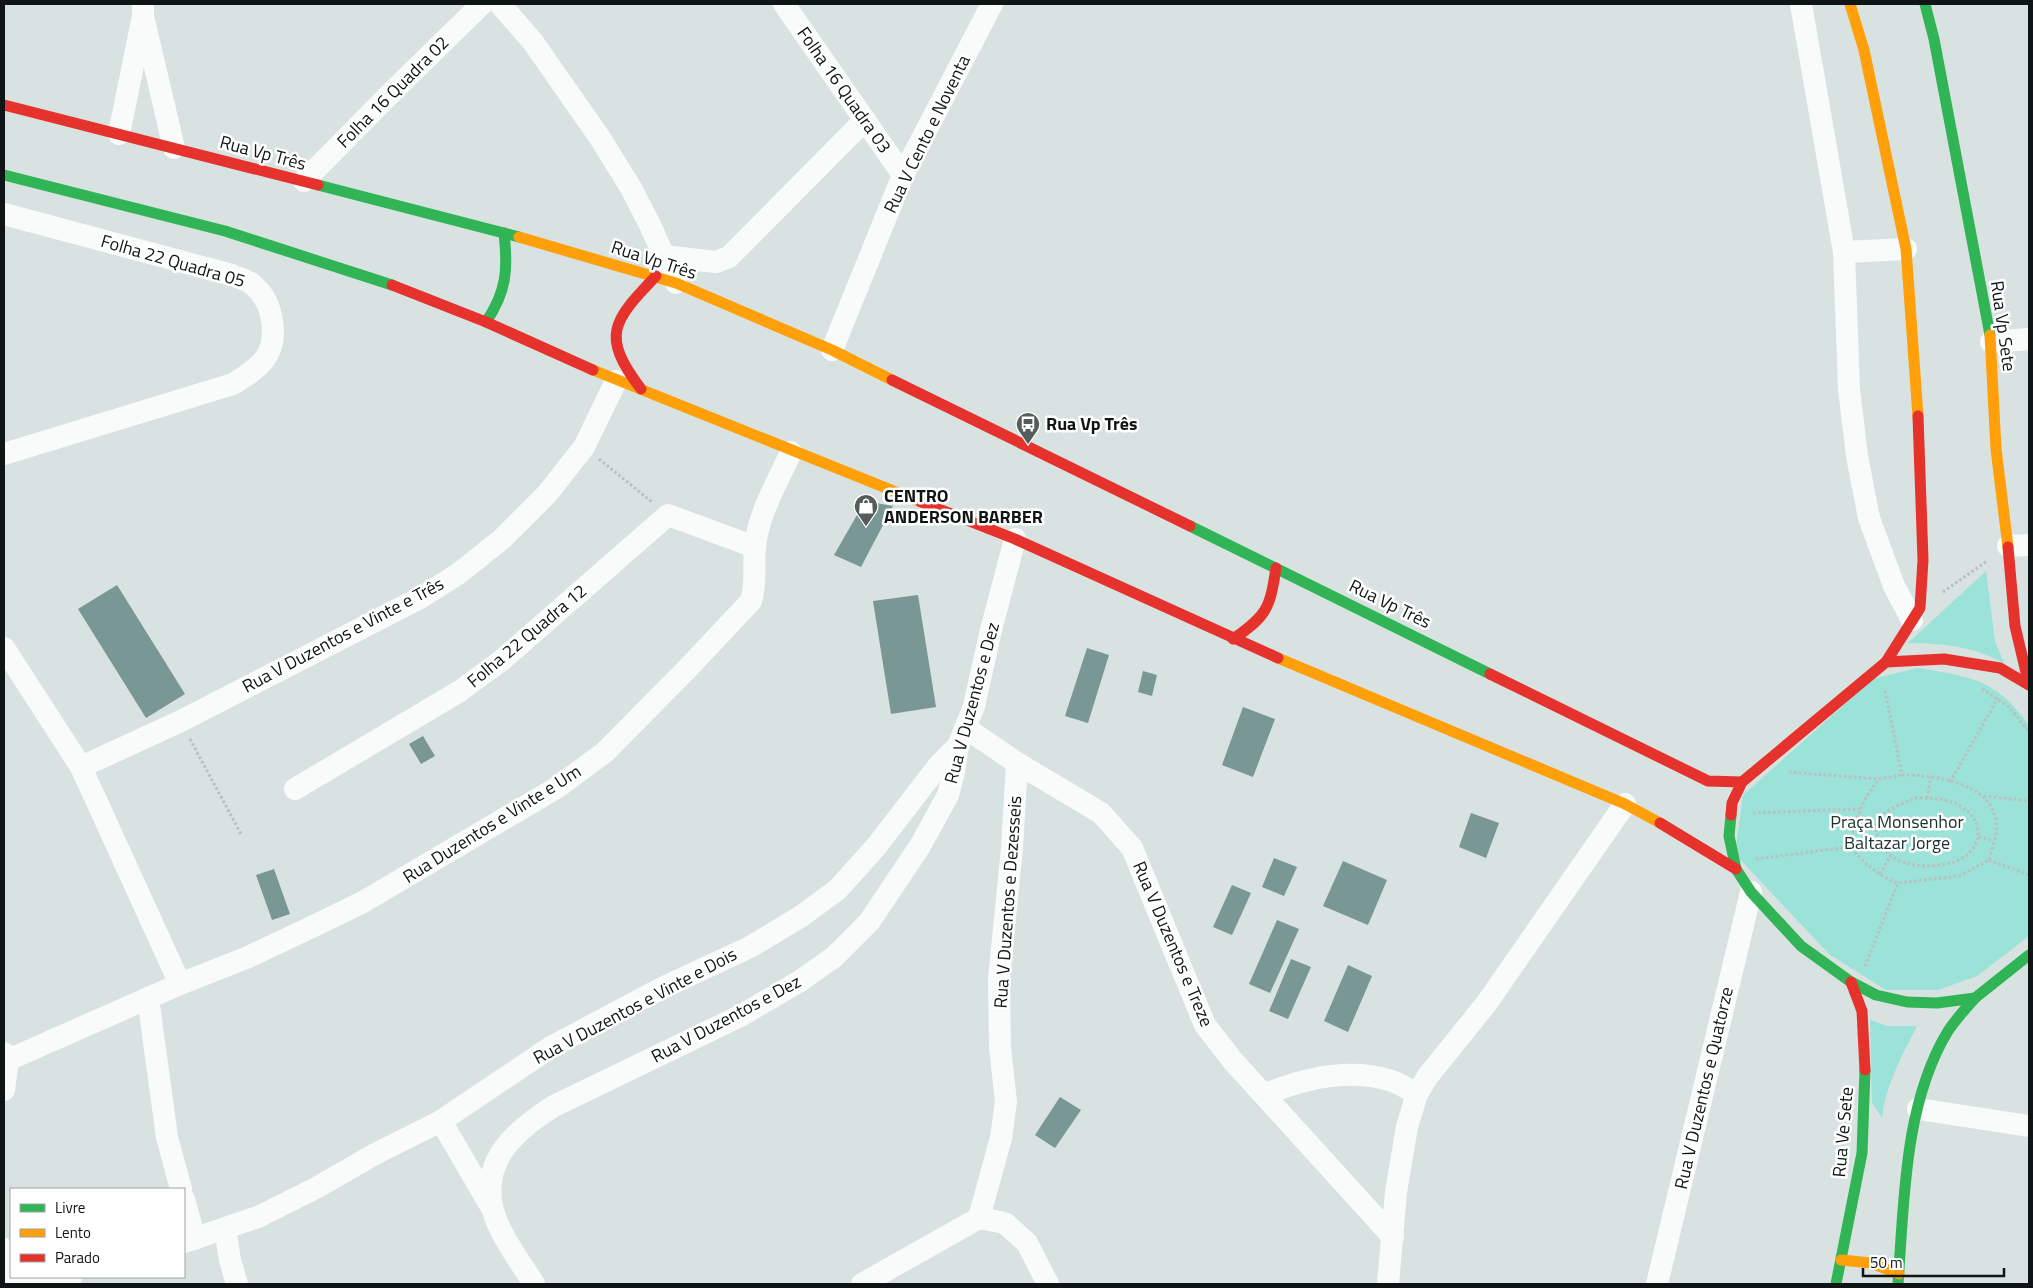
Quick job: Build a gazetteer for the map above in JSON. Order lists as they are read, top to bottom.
{
  "streets": {
    "main road": ["Rua Vp Três", "Rua Vp Sete", "Rua Ve Sete"],
    "street": [
      "Folha 16 Quadra 03",
      "Folha 16 Quadra 02",
      "Rua V Cento e Noventa",
      "Folha 22 Quadra 05",
      "Rua V Duzentos e Vinte e Três",
      "Folha 22 Quadra 12",
      "Rua V Duzentos e Dez",
      "Rua Duzentos e Vinte e Um",
      "Rua V Duzentos e Dezesseis",
      "Rua V Duzentos e Treze",
      "Rua V Duzentos e Vinte e Dois",
      "Rua V Duzentos e Quatorze"
    ]
  },
  "crossings": [
    ["Folha 16 Quadra 03", "Rua V Cento e Noventa"],
    ["Folha 16 Quadra 02", "Rua Vp Três"],
    ["Rua V Cento e Noventa", "Rua Vp Três"],
    ["Rua V Duzentos e Dez", "Rua V Duzentos e Treze"],
    ["Rua V Duzentos e Dez", "Rua V Duzentos e Vinte e Dois"],
    ["Rua V Duzentos e Dezesseis", "Rua V Duzentos e Treze"],
    ["Rua V Duzentos e Treze", "Rua V Duzentos e Vinte e Dois"]
  ],
  "parks": ["Praça Monsenhor Baltazar Jorge"],
  "places": {
    "bus stop": ["Rua Vp Três"],
    "shop": ["CENTRO ANDERSON BARBER"]
  },
  "legend": ["Livre", "Lento", "Parado"],
  "scale_bar": "50 m"
}
